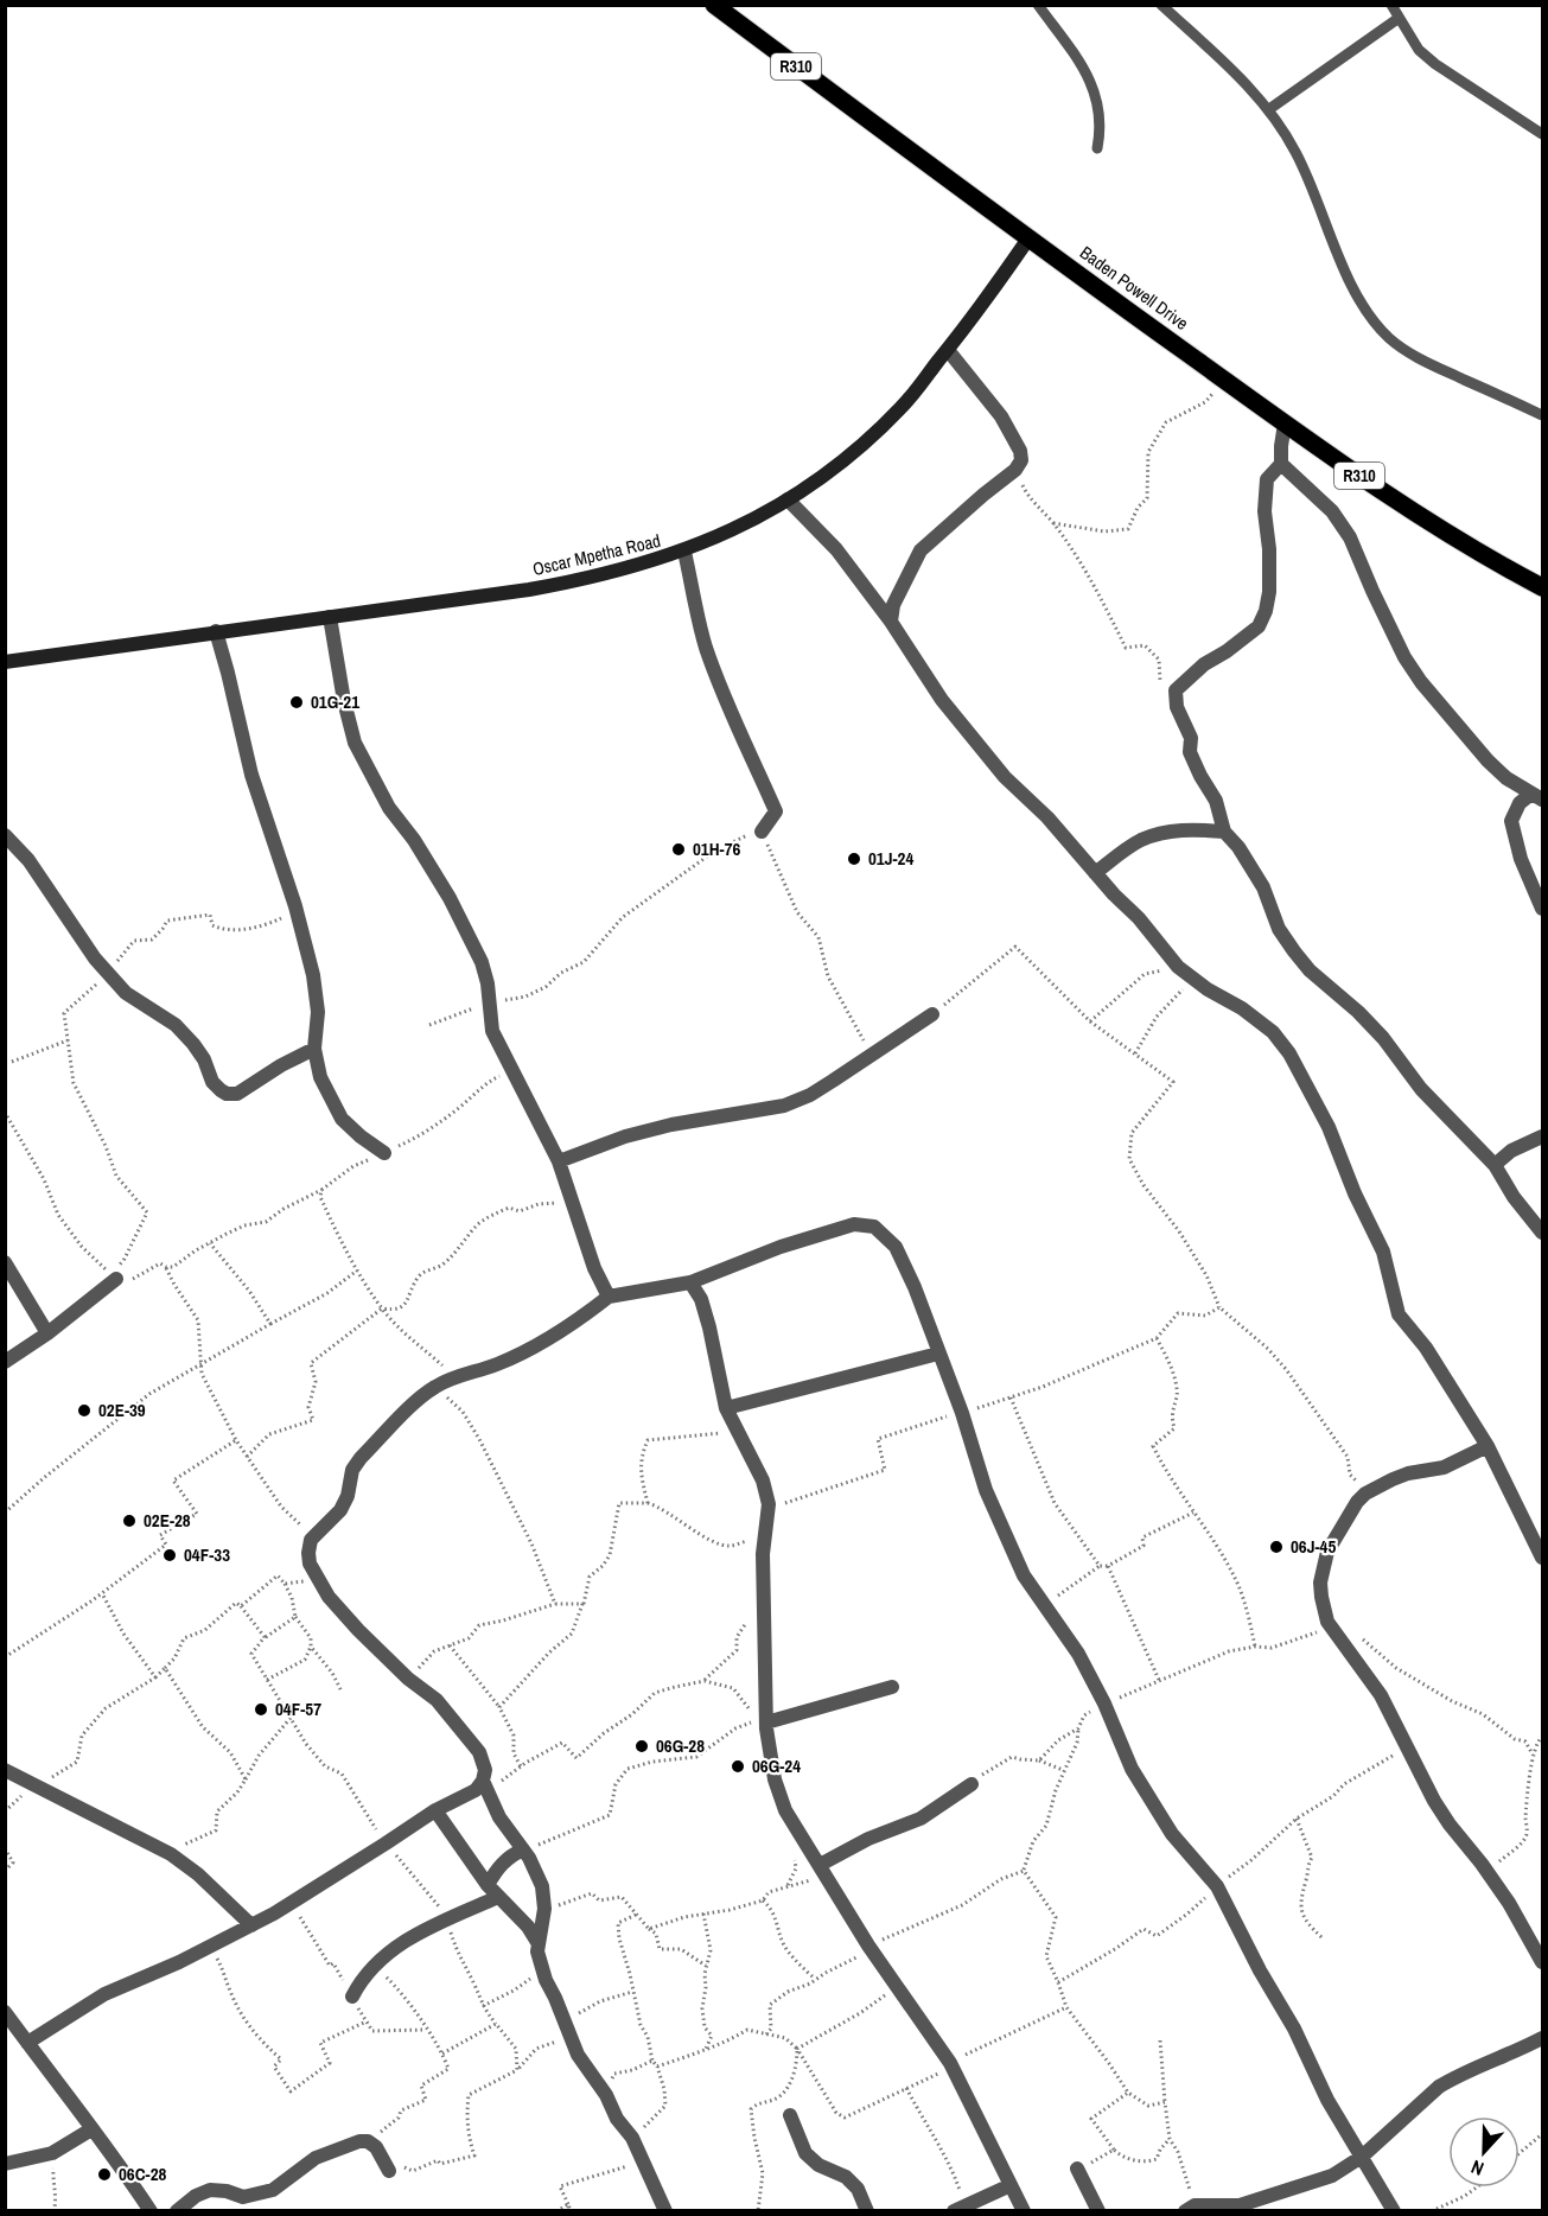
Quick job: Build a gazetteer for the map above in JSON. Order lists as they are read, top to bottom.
{
  "streets": {
    "main road": ["R310", "Baden Powell Drive"],
    "street": ["Oscar Mpetha Road"]
  },
  "crossings": [
    ["Baden Powell Drive", "Oscar Mpetha Road"]
  ],
  "places": [
    "01G-21",
    "01H-76",
    "01J-24",
    "02E-39",
    "02E-28",
    "06J-45",
    "04F-33",
    "04F-57",
    "06G-28",
    "06G-24",
    "06C-28"
  ],
  "north": "bottom"
}
